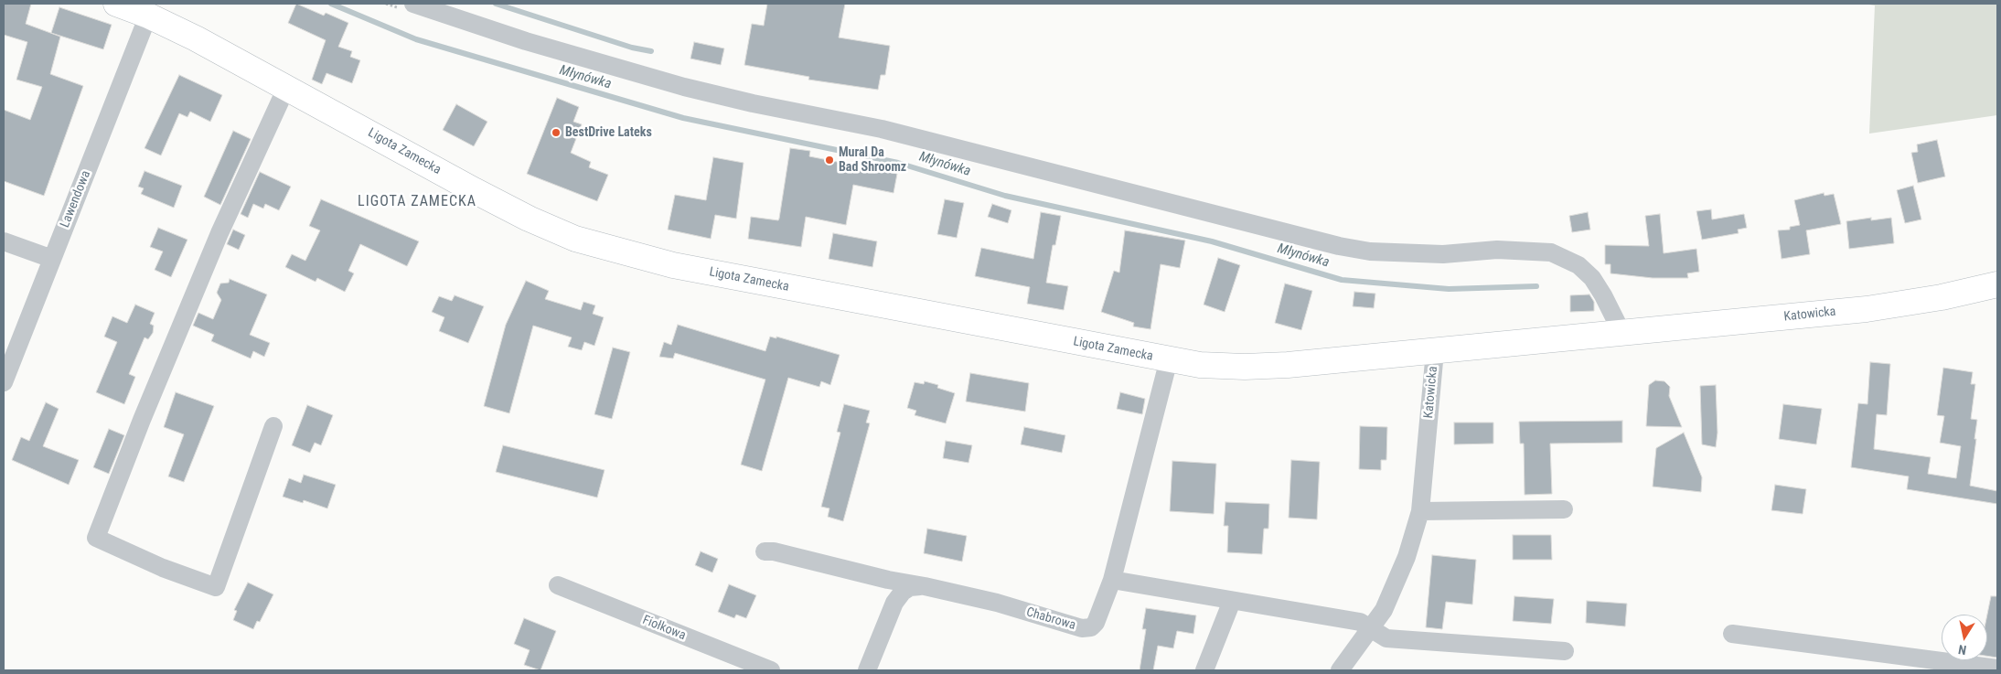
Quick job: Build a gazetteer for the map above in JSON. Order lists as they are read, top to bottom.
{
  "streets": {
    "main road": ["Ligota Zamecka", "Katowicka"],
    "street": ["Lawendowa", "Chabrowa", "Fiołkowa"]
  },
  "crossings": [
    ["Ligota Zamecka", "Lawendowa"],
    ["Ligota Zamecka", "Katowicka"],
    ["Ligota Zamecka", "Chabrowa"]
  ],
  "districts": ["LIGOTA ZAMECKA"],
  "water": ["Młynówka"],
  "places": ["BestDrive Lateks", "Mural Da Bad Shroomz"],
  "north": "bottom"
}
